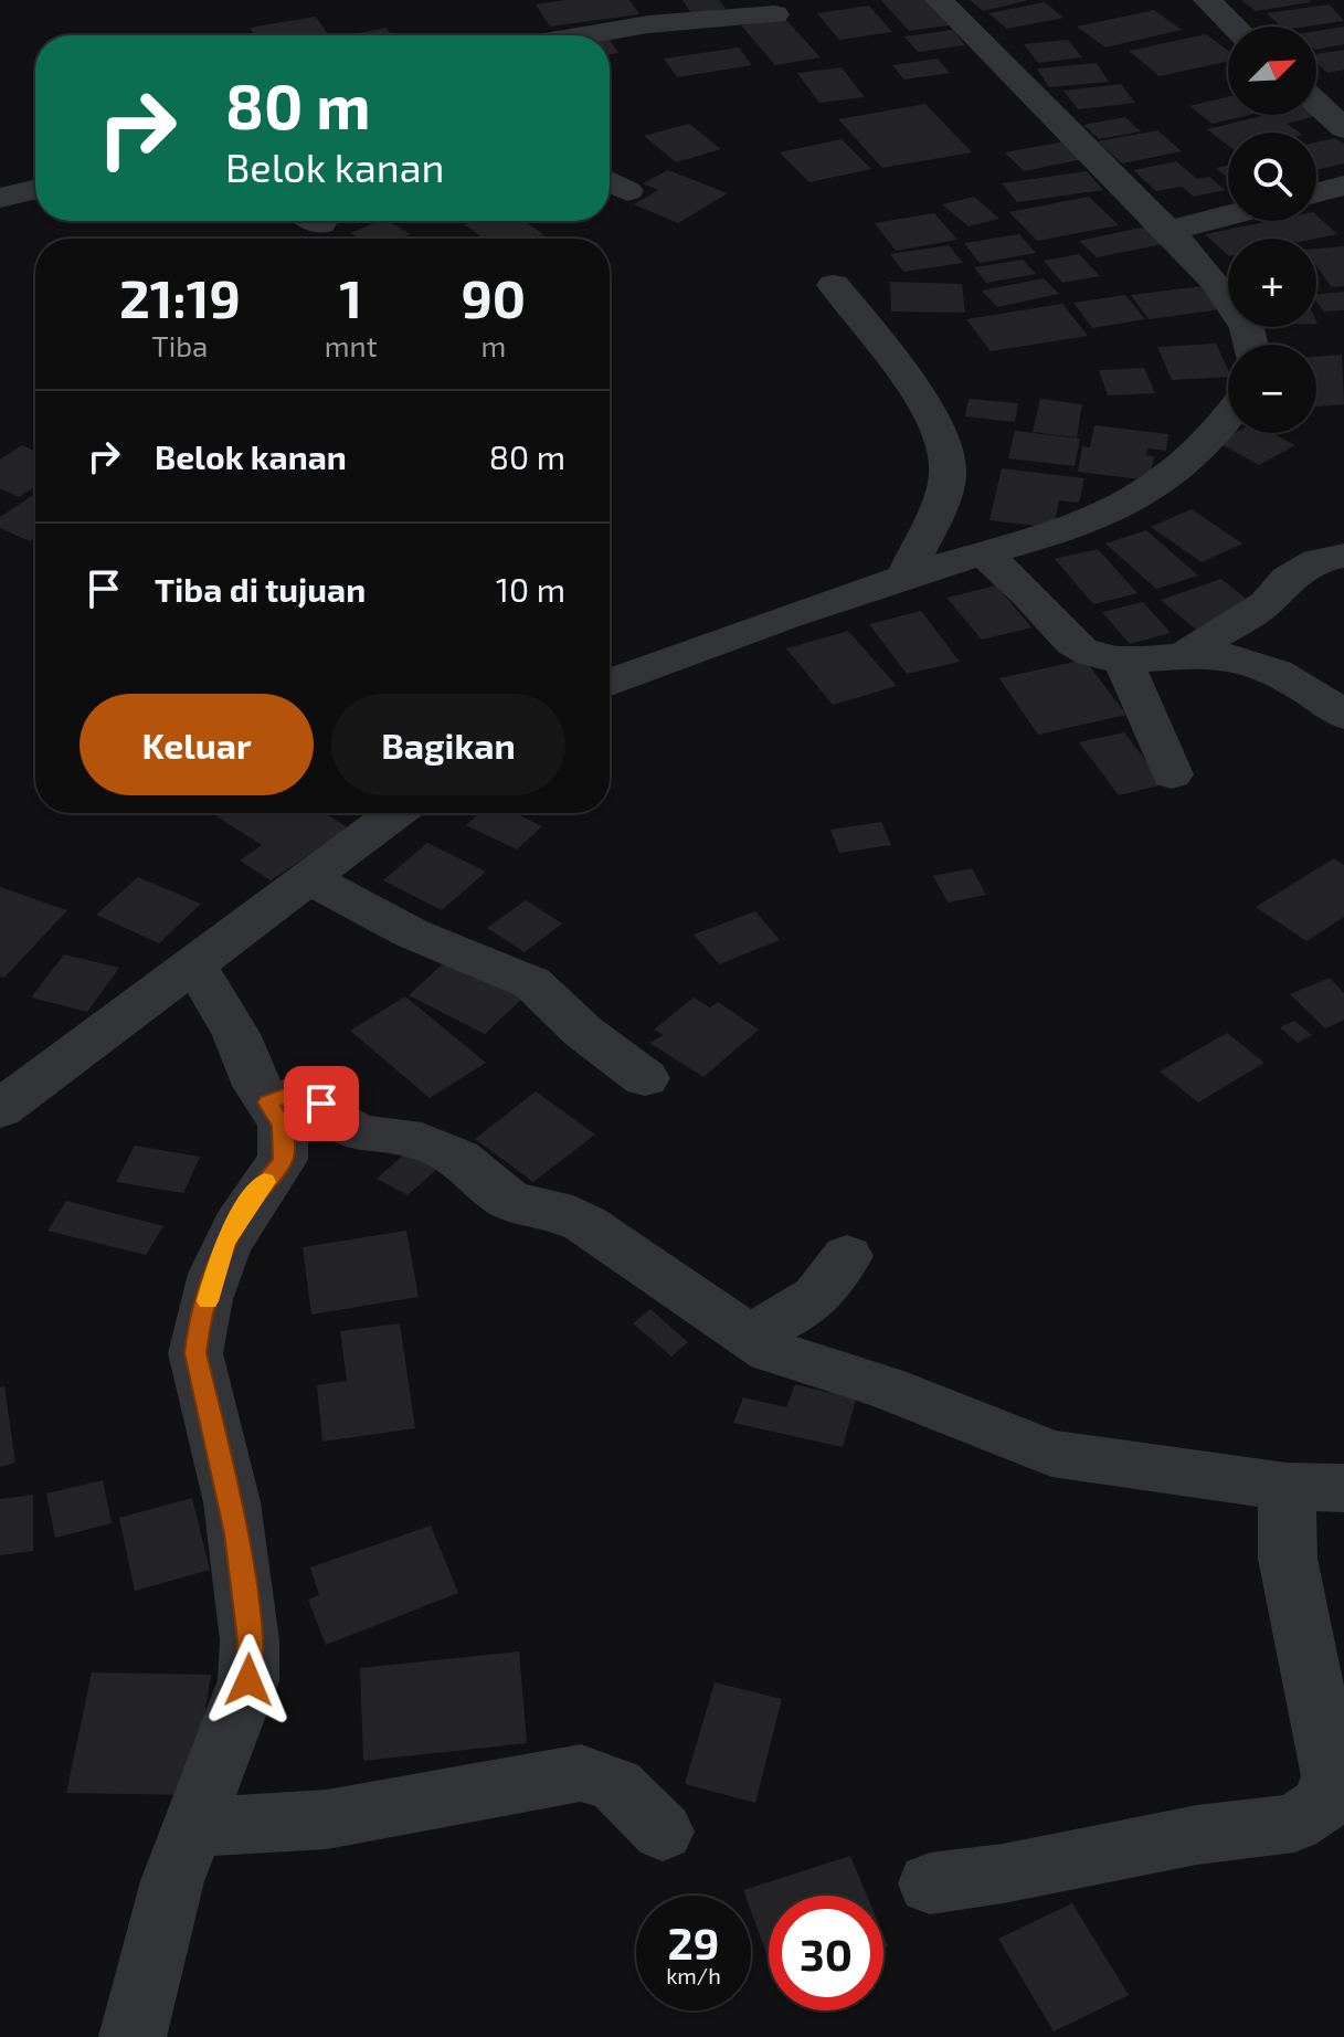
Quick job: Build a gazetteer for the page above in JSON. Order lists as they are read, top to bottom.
{
  "north": "top right",
  "page": {
    "map_buttons": ["+", "−"],
    "turn": ["80 m", "Belok kanan"],
    "eta": [
      "21:19",
      "Tiba",
      "1",
      "mnt",
      "90",
      "m"
    ],
    "list": [
      {
        "name": "Belok kanan",
        "value": "80 m"
      },
      {
        "name": "Tiba di tujuan",
        "value": "10 m"
      }
    ],
    "buttons": ["Keluar", "Bagikan"],
    "speed": "29 km/h",
    "limit": "30"
  }
}
